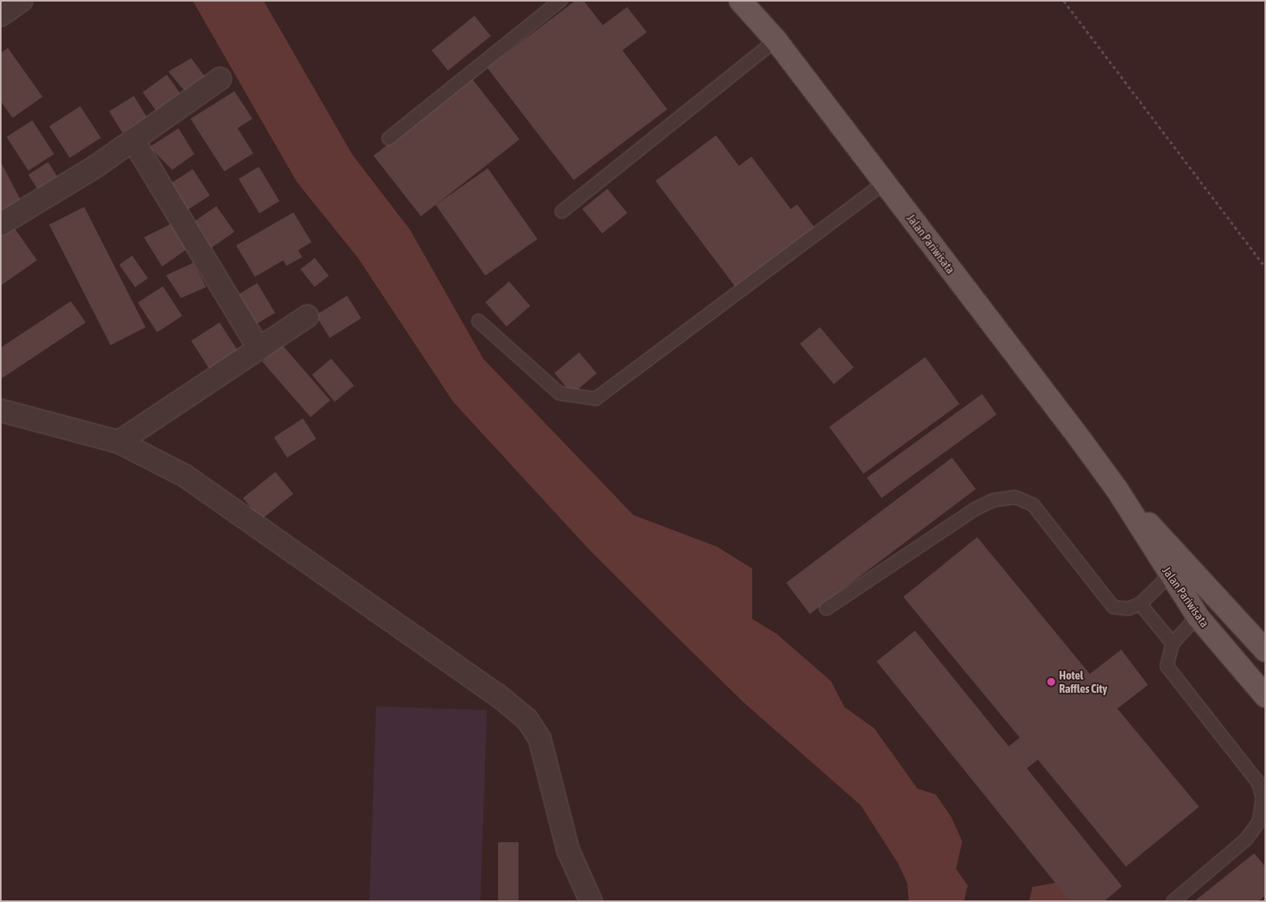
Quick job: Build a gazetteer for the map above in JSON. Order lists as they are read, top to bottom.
{
  "streets": {
    "main road": ["Jalan Pariwisata"]
  },
  "places": ["Hotel Raffles City"]
}
